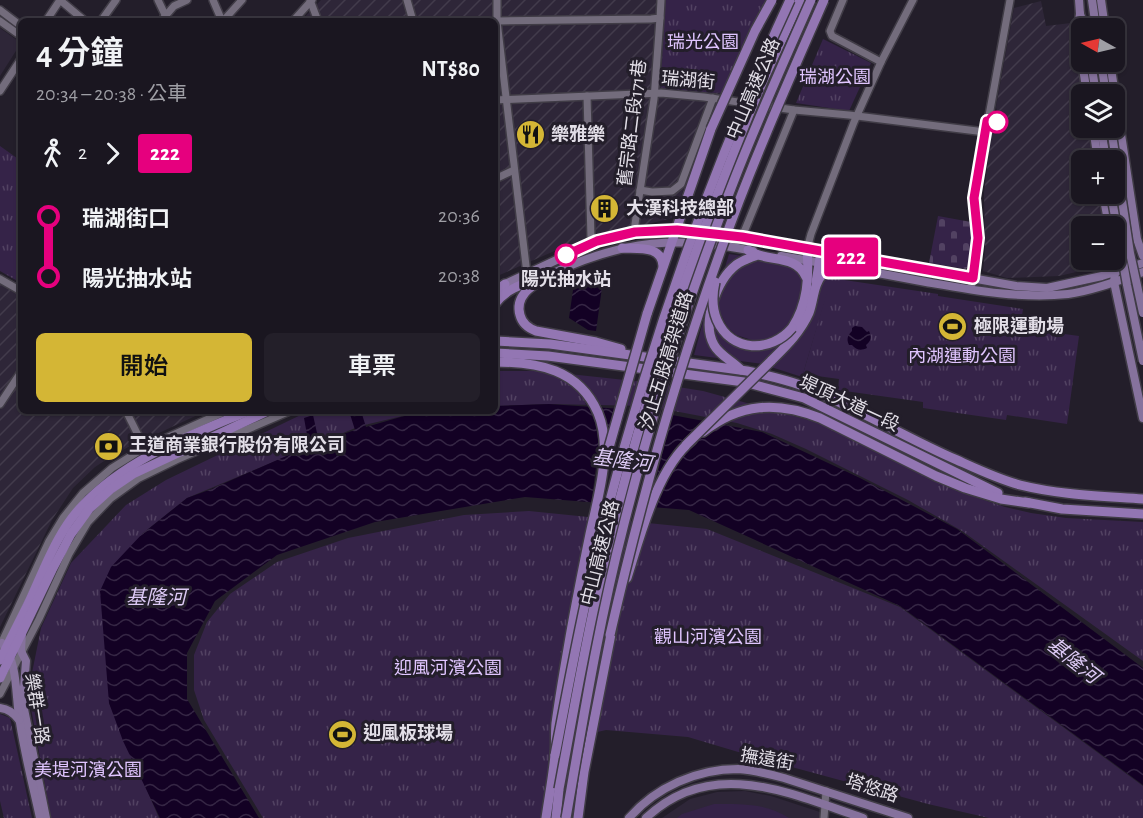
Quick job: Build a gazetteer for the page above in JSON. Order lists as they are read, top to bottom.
{
  "streets": {
    "highway": ["中山高速公路", "汐止五股高架道路", "堤頂大道一段"],
    "main road": ["樂群一路", "撫遠街", "塔悠路"],
    "street": ["瑞湖街", "舊宗路二段171巷"]
  },
  "crossings": [
    ["瑞湖街", "舊宗路二段171巷"],
    ["撫遠街", "塔悠路"]
  ],
  "water": ["基隆河"],
  "parks": [
    "瑞光公園",
    "瑞湖公園",
    "內湖運動公園",
    "觀山河濱公園",
    "迎風河濱公園",
    "美堤河濱公園"
  ],
  "places": {
    "restaurant": ["樂雅樂"],
    "building": ["大漢科技總部"],
    "other": ["陽光抽水站"],
    "sports": ["極限運動場", "迎風板球場"],
    "bank": ["王道商業銀行股份有限公司"]
  },
  "lines": ["bus line 222"],
  "north": "left",
  "page": {
    "on_map": "222",
    "map_buttons": ["+", "−"],
    "heading": ["4 分鐘", "20:34 – 20:38 · 公車", "NT$80"],
    "legs": ["2", "222"],
    "list": [
      {
        "name": "瑞湖街口",
        "value": "20:36"
      },
      {
        "name": "陽光抽水站",
        "value": "20:38"
      }
    ],
    "buttons": ["開始", "車票"]
  }
}
